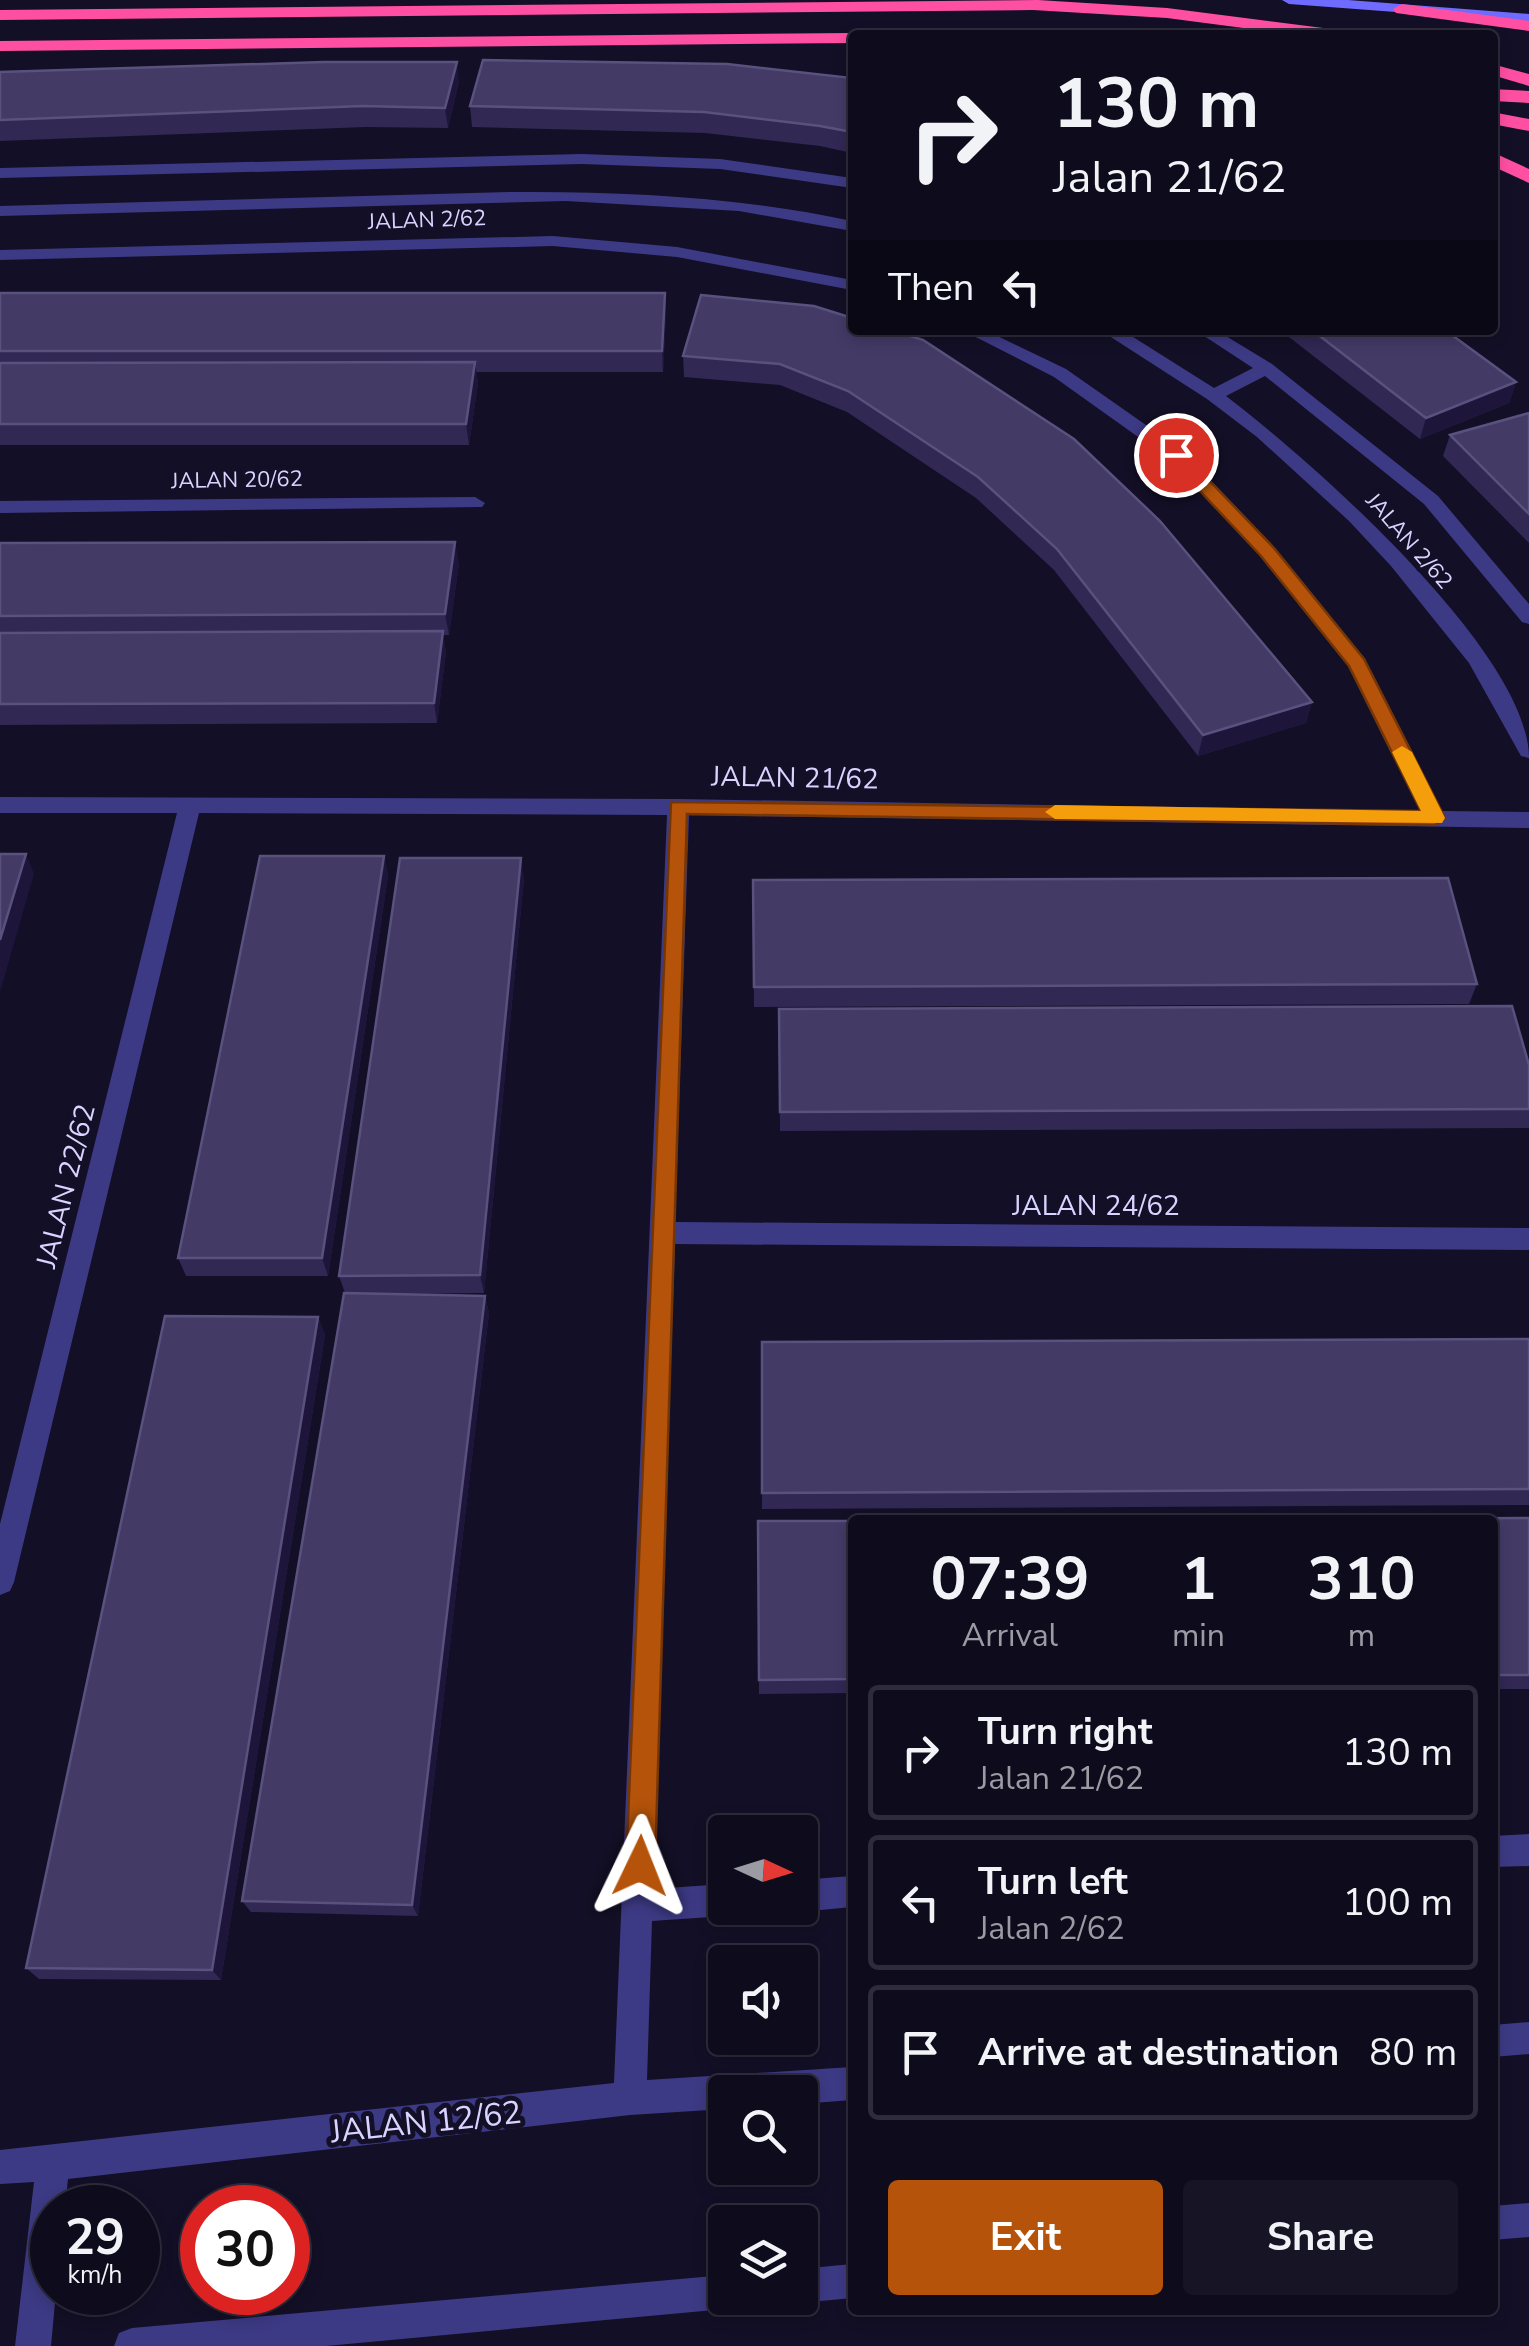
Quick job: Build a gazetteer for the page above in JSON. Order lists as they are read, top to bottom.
{
  "streets": {
    "street": [
      "JALAN 2/62",
      "JALAN 20/62",
      "JALAN 21/62",
      "JALAN 22/62",
      "JALAN 24/62",
      "JALAN 12/62"
    ]
  },
  "crossings": [
    ["JALAN 21/62", "JALAN 22/62"]
  ],
  "north": "right",
  "page": {
    "turn": ["130 m", "Jalan 21/62"],
    "then": "Then",
    "eta": [
      "07:39",
      "Arrival",
      "1",
      "min",
      "310",
      "m"
    ],
    "list": [
      {
        "name": "Turn right",
        "note": "Jalan 21/62",
        "value": "130 m"
      },
      {
        "name": "Turn left",
        "note": "Jalan 2/62",
        "value": "100 m"
      },
      {
        "name": "Arrive at destination",
        "value": "80 m"
      }
    ],
    "buttons": ["Exit", "Share"],
    "speed": "29 km/h",
    "limit": "30"
  }
}
